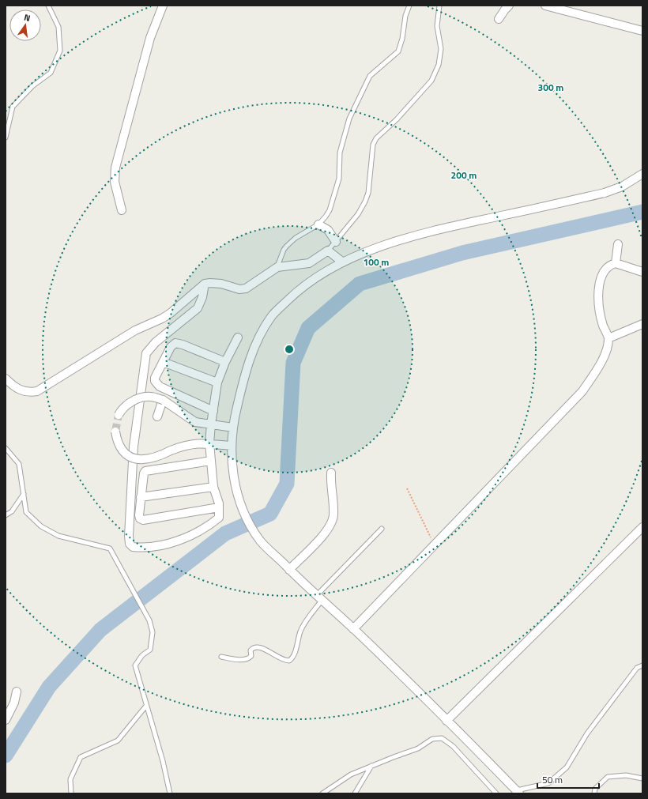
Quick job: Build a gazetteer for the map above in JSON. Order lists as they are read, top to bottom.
{
  "scale_bar": "50 m",
  "north": "top",
  "rings": ["300 m", "200 m", "100 m"]
}
